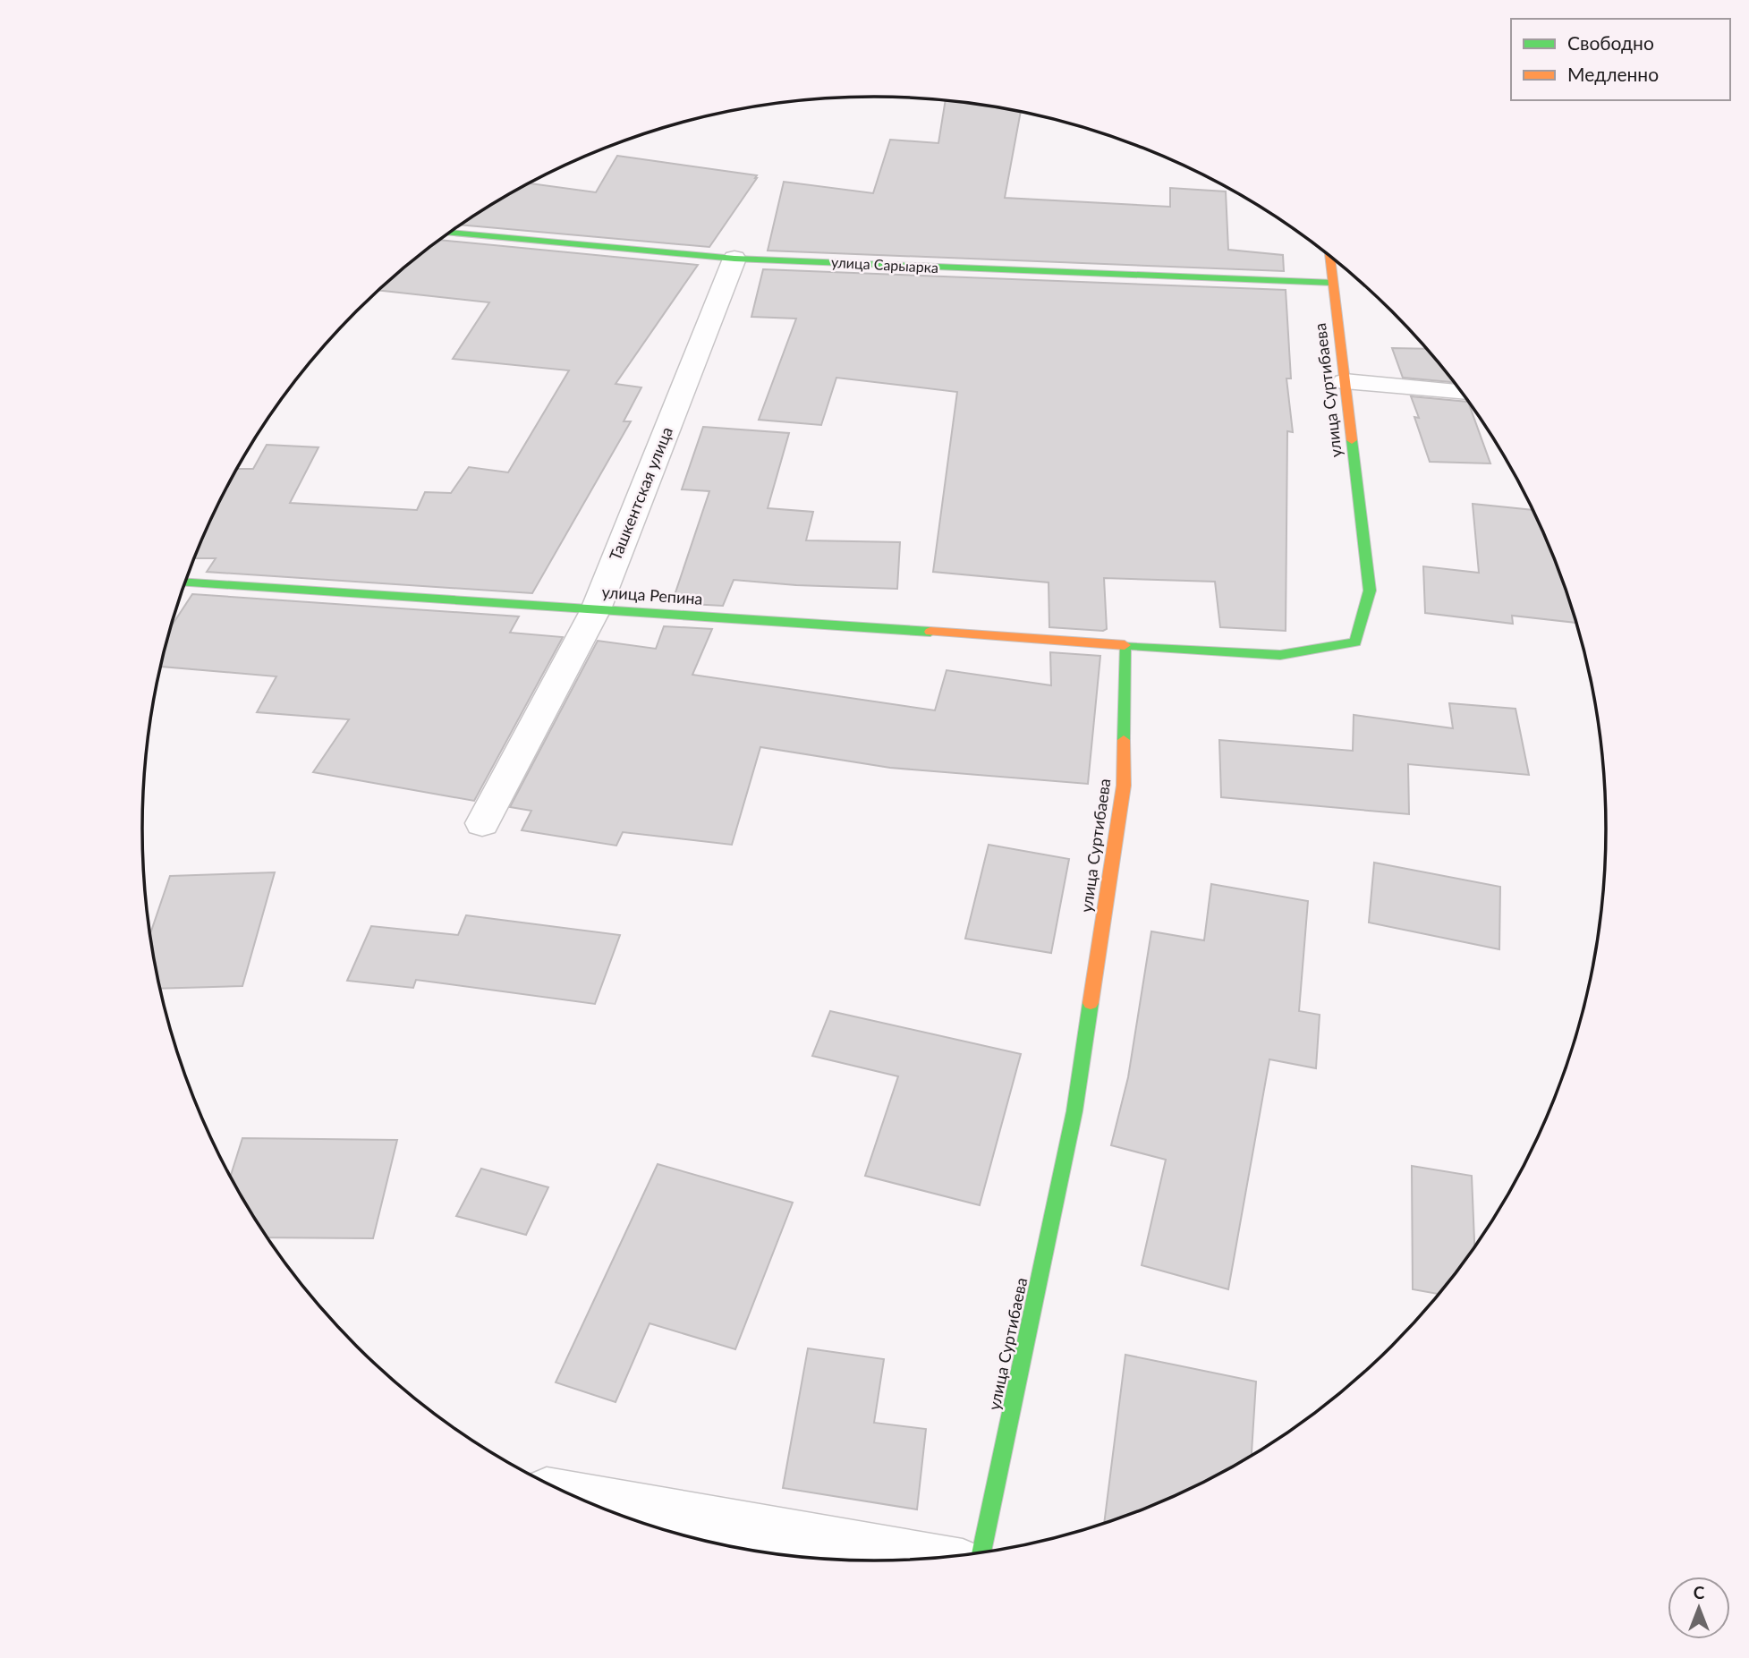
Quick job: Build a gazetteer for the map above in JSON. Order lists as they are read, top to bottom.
{
  "streets": {
    "street": [
      "улица Сарыарка",
      "улица Суртибаева",
      "Ташкентская улица",
      "улица Репина"
    ]
  },
  "crossings": [
    ["улица Сарыарка", "улица Суртибаева"],
    ["улица Сарыарка", "Ташкентская улица"],
    ["улица Суртибаева", "улица Репина"],
    ["Ташкентская улица", "улица Репина"]
  ],
  "legend": ["Свободно", "Медленно"],
  "north": "top"
}
